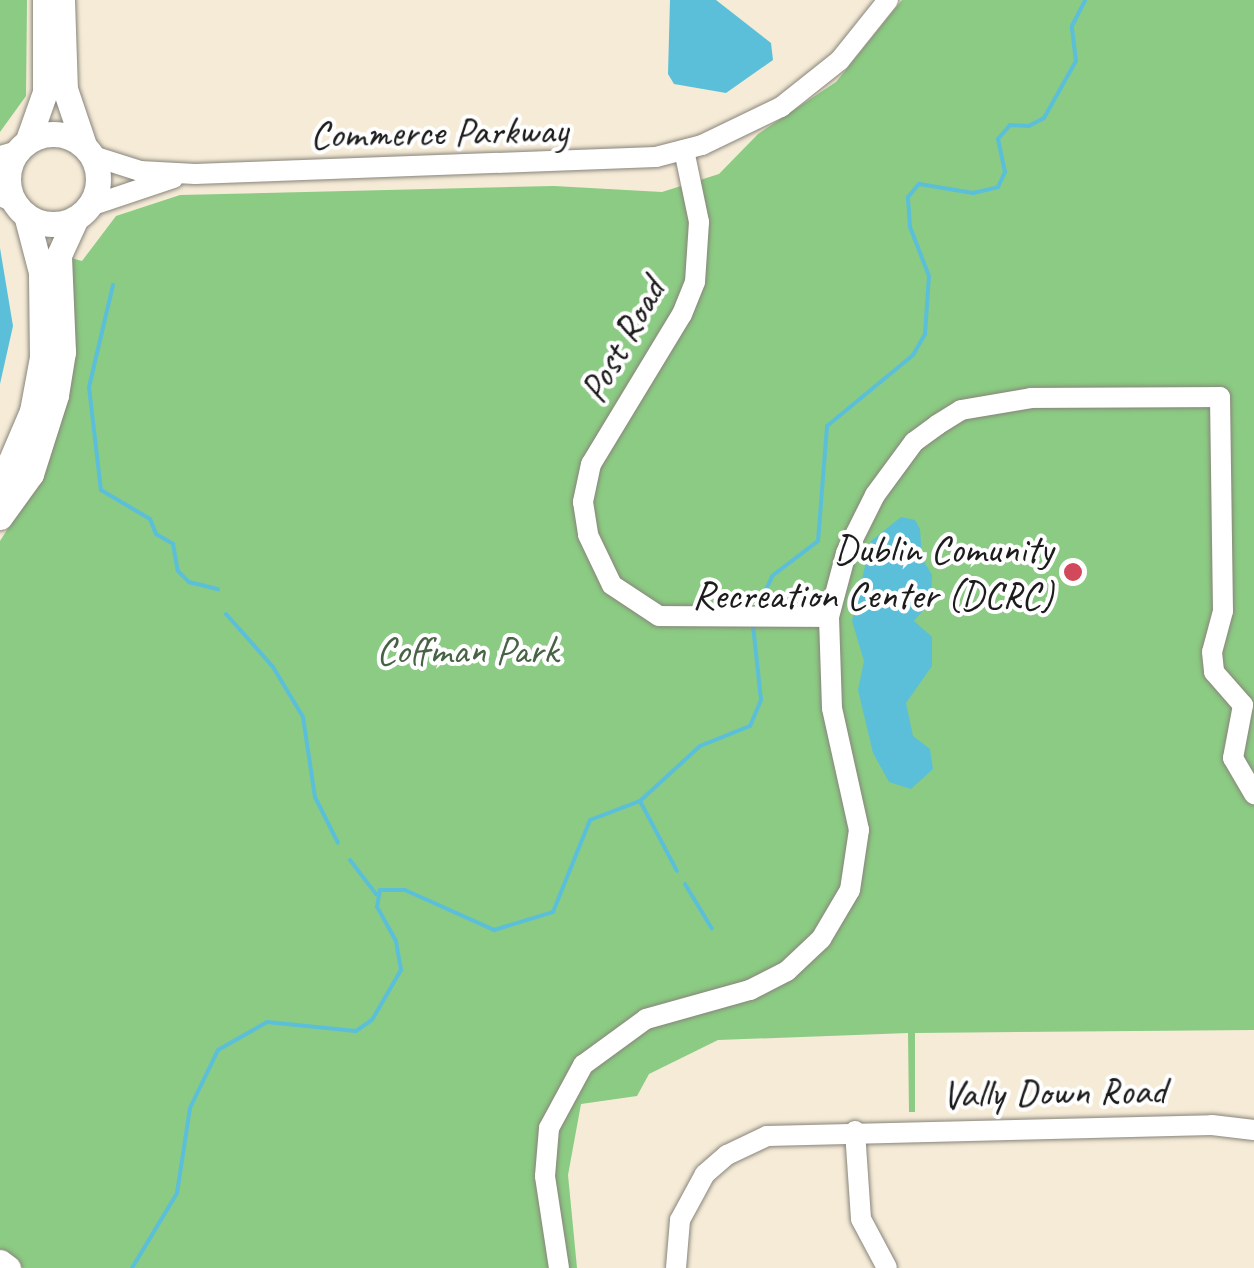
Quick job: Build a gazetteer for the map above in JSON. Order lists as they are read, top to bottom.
{
  "streets": {
    "street": ["Commerce Parkway", "Post Road", "Vally Down Road"]
  },
  "crossings": [
    ["Commerce Parkway", "Post Road"]
  ],
  "parks": ["Coffman Park"],
  "places": ["Dublin Comunity Recreation Center (DCRC)"]
}
